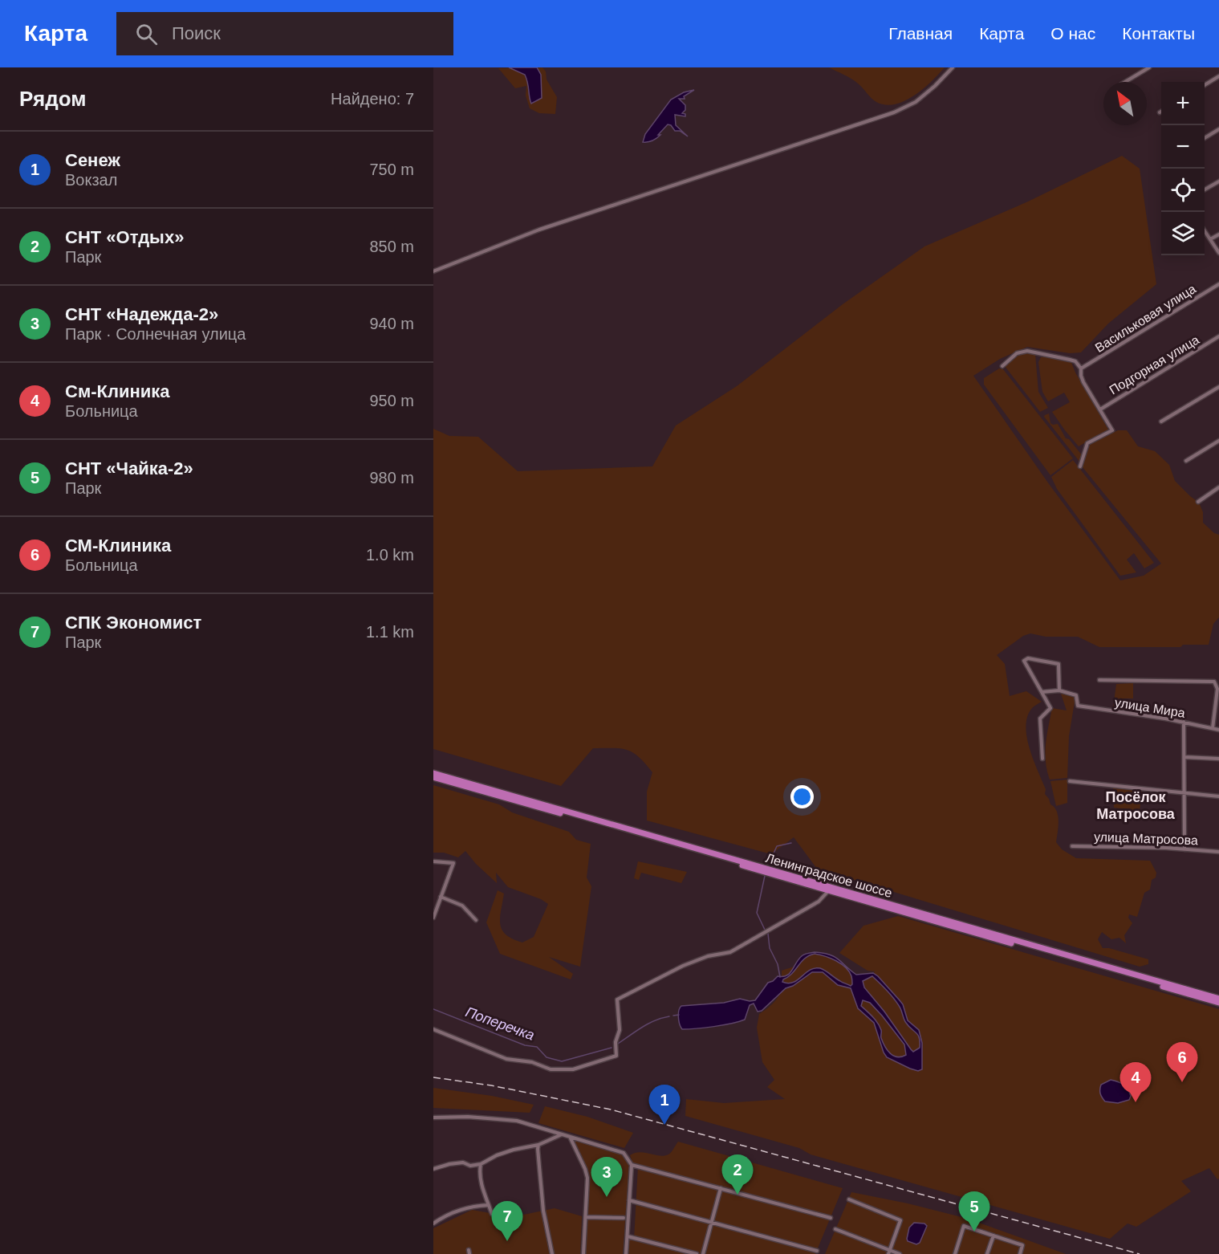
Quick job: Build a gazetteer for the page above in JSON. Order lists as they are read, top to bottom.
{
  "streets": {
    "highway": ["Ленинградское шоссе"],
    "street": [
      "Васильковая улица",
      "Подгорная улица",
      "улица Мира",
      "улица Матросова"
    ]
  },
  "districts": ["Посёлок Матросова"],
  "water": ["Поперечка"],
  "north": "top left",
  "page": {
    "header": "Карта",
    "search": "Поиск",
    "nav": [
      "Главная",
      "Карта",
      "О нас",
      "Контакты"
    ],
    "heading": ["Рядом", "Найдено: 7"],
    "map_buttons": ["+", "−"],
    "list": [
      {
        "mark": "1",
        "name": "Сенеж",
        "note": "Вокзал",
        "value": "750 m"
      },
      {
        "mark": "2",
        "name": "СНТ «Отдых»",
        "note": "Парк",
        "value": "850 m"
      },
      {
        "mark": "3",
        "name": "СНТ «Надежда-2»",
        "note": "Парк · Солнечная улица",
        "value": "940 m"
      },
      {
        "mark": "4",
        "name": "См-Клиника",
        "note": "Больница",
        "value": "950 m"
      },
      {
        "mark": "5",
        "name": "СНТ «Чайка-2»",
        "note": "Парк",
        "value": "980 m"
      },
      {
        "mark": "6",
        "name": "СМ-Клиника",
        "note": "Больница",
        "value": "1.0 km"
      },
      {
        "mark": "7",
        "name": "СПК Экономист",
        "note": "Парк",
        "value": "1.1 km"
      }
    ],
    "pins": [
      "6",
      "4",
      "1",
      "2",
      "3",
      "5",
      "7"
    ]
  }
}
